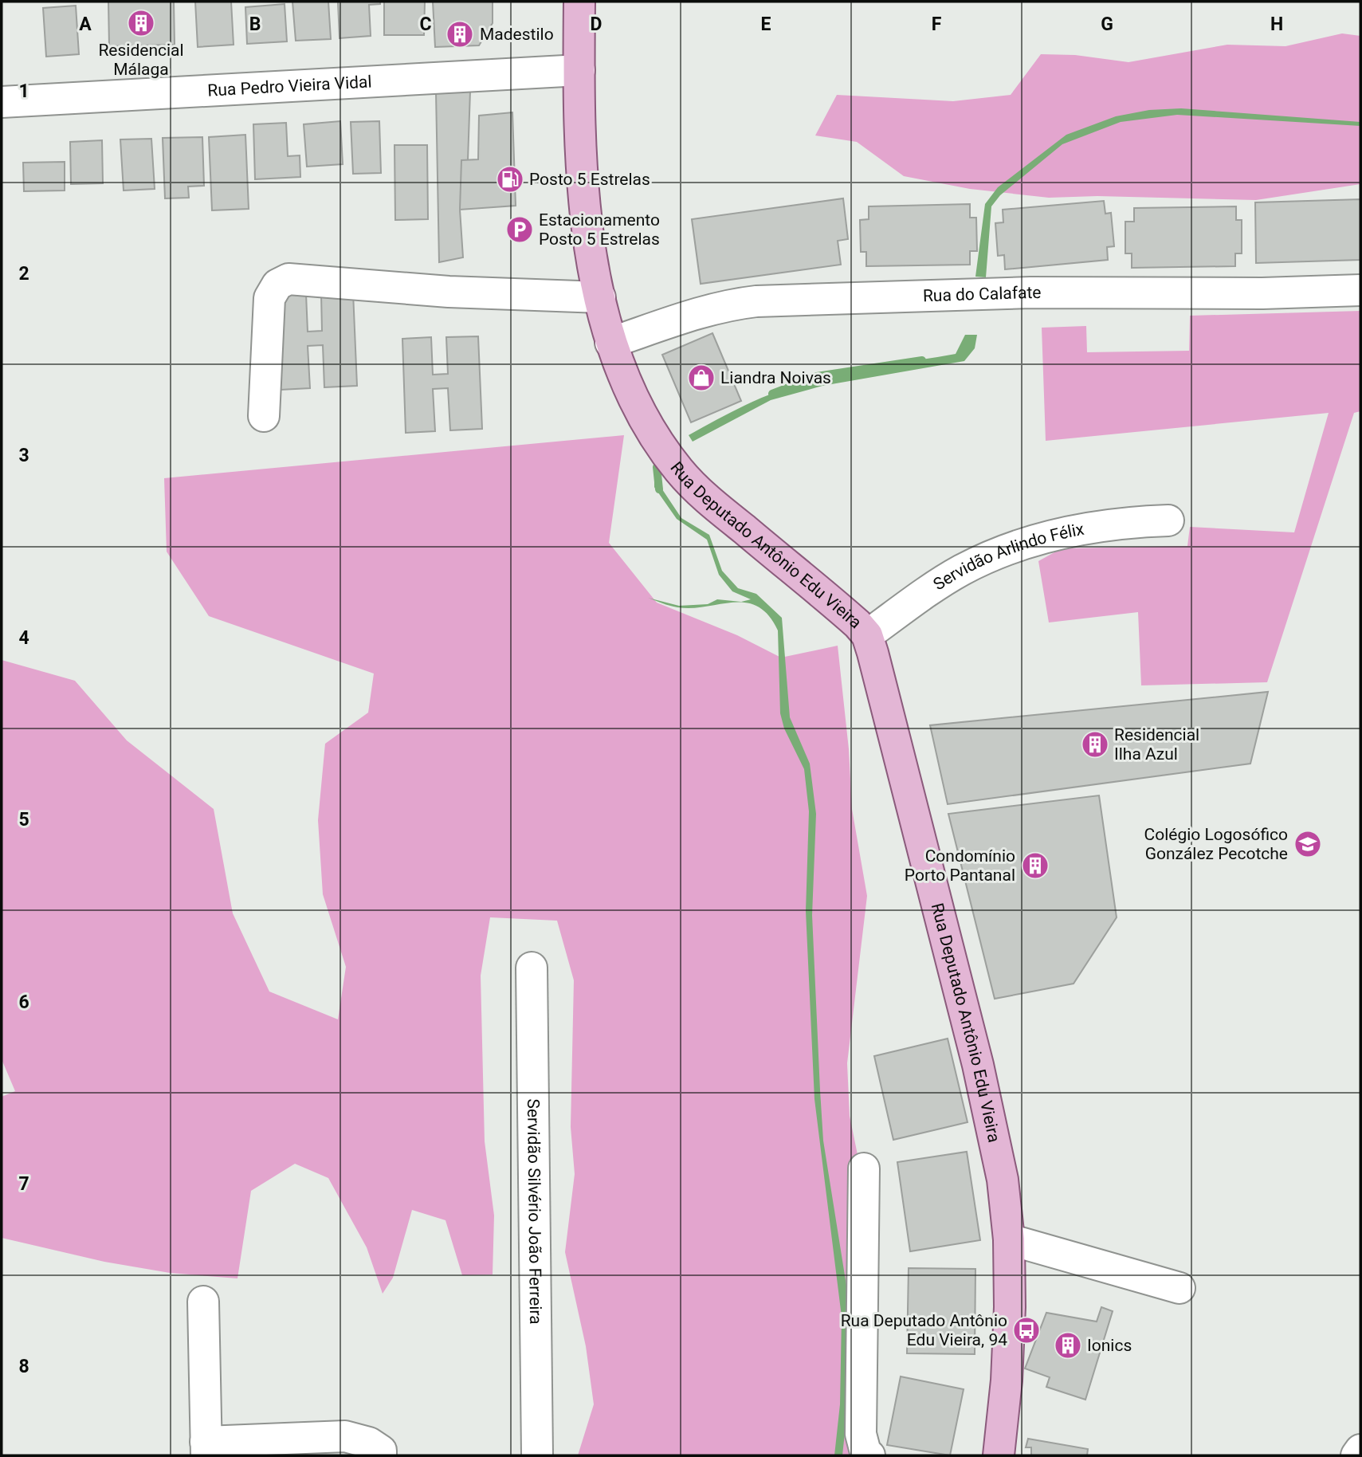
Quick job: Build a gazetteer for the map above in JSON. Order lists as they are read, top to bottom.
{
  "streets": {
    "main road": ["Rua Deputado Antônio Edu Vieira"],
    "street": [
      "Rua Pedro Vieira Vidal",
      "Rua do Calafate",
      "Servidão Arlindo Félix",
      "Servidão Silvério João Ferreira"
    ]
  },
  "crossings": [
    ["Rua Pedro Vieira Vidal", "Rua Deputado Antônio Edu Vieira"],
    ["Rua do Calafate", "Rua Deputado Antônio Edu Vieira"],
    ["Rua Deputado Antônio Edu Vieira", "Servidão Arlindo Félix"]
  ],
  "places": {
    "building": [
      "Residencial Málaga",
      "Madestilo",
      "Residencial Ilha Azul",
      "Condomínio Porto Pantanal",
      "Ionics"
    ],
    "fuel station": ["Posto 5 Estrelas"],
    "parking": ["Estacionamento Posto 5 Estrelas"],
    "shop": ["Liandra Noivas"],
    "school or university": ["Colégio Logosófico González Pecotche"],
    "bus stop": ["Rua Deputado Antônio Edu Vieira, 94"]
  },
  "grid": {
    "columns": [
      "A",
      "B",
      "C",
      "D",
      "E",
      "F",
      "G",
      "H"
    ],
    "rows": [
      "1",
      "2",
      "3",
      "4",
      "5",
      "6",
      "7",
      "8"
    ]
  }
}
